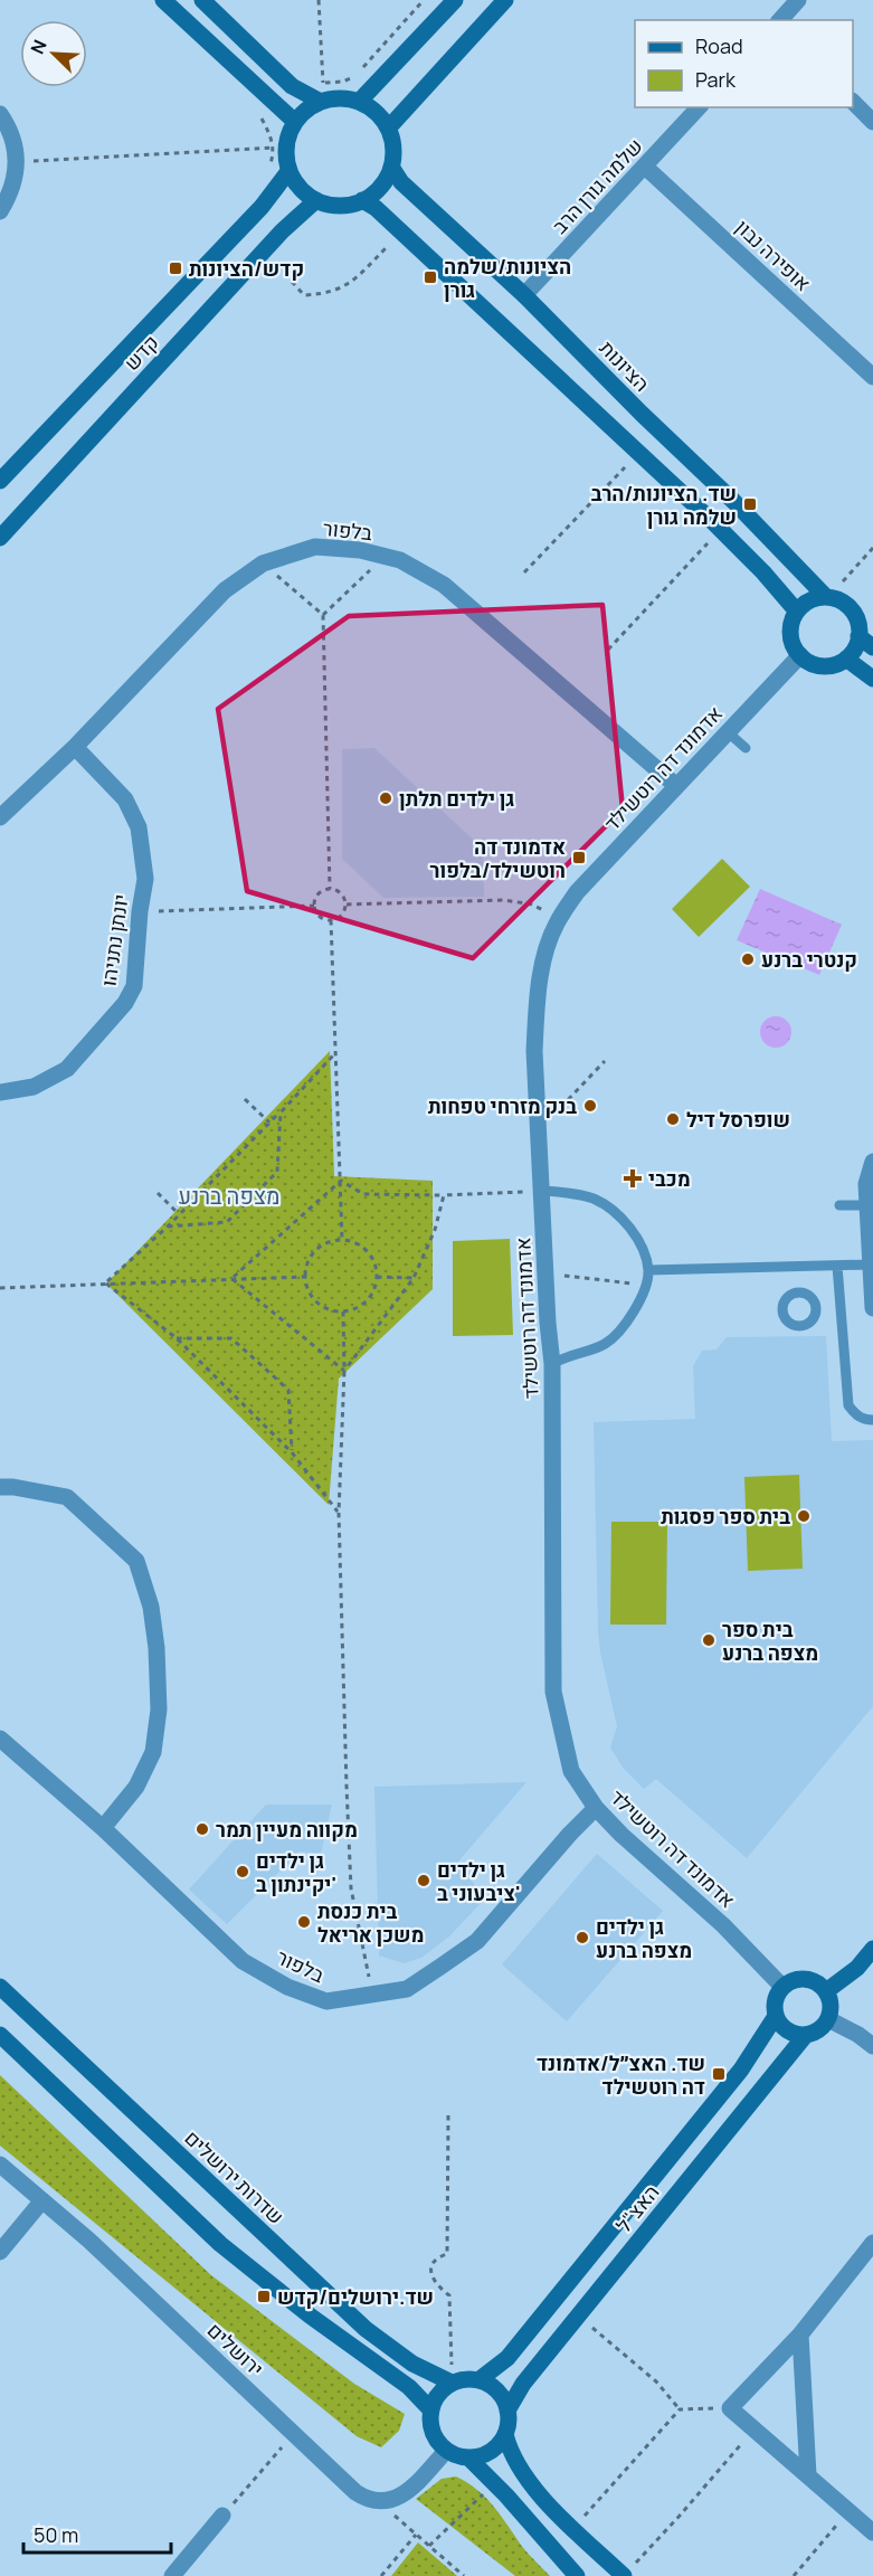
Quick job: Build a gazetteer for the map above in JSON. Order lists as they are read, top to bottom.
{
  "streets": {
    "main road": [
      "קדש",
      "הציונות",
      "שדרות ירושלים",
      "האצ\"ל"
    ],
    "street": [
      "שלמה גורן הרב",
      "אופירה נבון",
      "בלפור",
      "אדמונד דה רוטשילד",
      "יונתן נתניהו",
      "ירושלים"
    ]
  },
  "crossings": [
    ["שלמה גורן הרב", "אופירה נבון"],
    ["שלמה גורן הרב", "הציונות"],
    ["קדש", "הציונות"],
    ["הציונות", "אדמונד דה רוטשילד"],
    ["בלפור", "אדמונד דה רוטשילד"],
    ["בלפור", "יונתן נתניהו"],
    ["אדמונד דה רוטשילד", "האצ\"ל"],
    ["שדרות ירושלים", "האצ\"ל"]
  ],
  "districts": ["מצפה ברנע"],
  "places": {
    "transit": [
      "קדש/הציונות",
      "הציונות/שלמה גורן",
      "שד. הציונות/הרב שלמה גורן",
      "אדמונד דה רוטשילד/בלפור",
      "שד. האצ״ל/אדמונד דה רוטשילד",
      "שד.ירושלים/קדש"
    ],
    "other": [
      "גן ילדים תלתן",
      "קנטרי ברנע",
      "בנק מזרחי טפחות",
      "שופרסל דיל",
      "בית ספר פסגות",
      "בית ספר מצפה ברנע",
      "מקווה מעיין תמר",
      "גן ילדים יקינתון ב'",
      "גן ילדים ציבעוני ב'",
      "בית כנסת משכן אריאל",
      "גן ילדים מצפה ברנע"
    ],
    "health": ["מכבי"]
  },
  "legend": ["Road", "Park"],
  "scale_bar": "50 m",
  "north": "top left"
}
